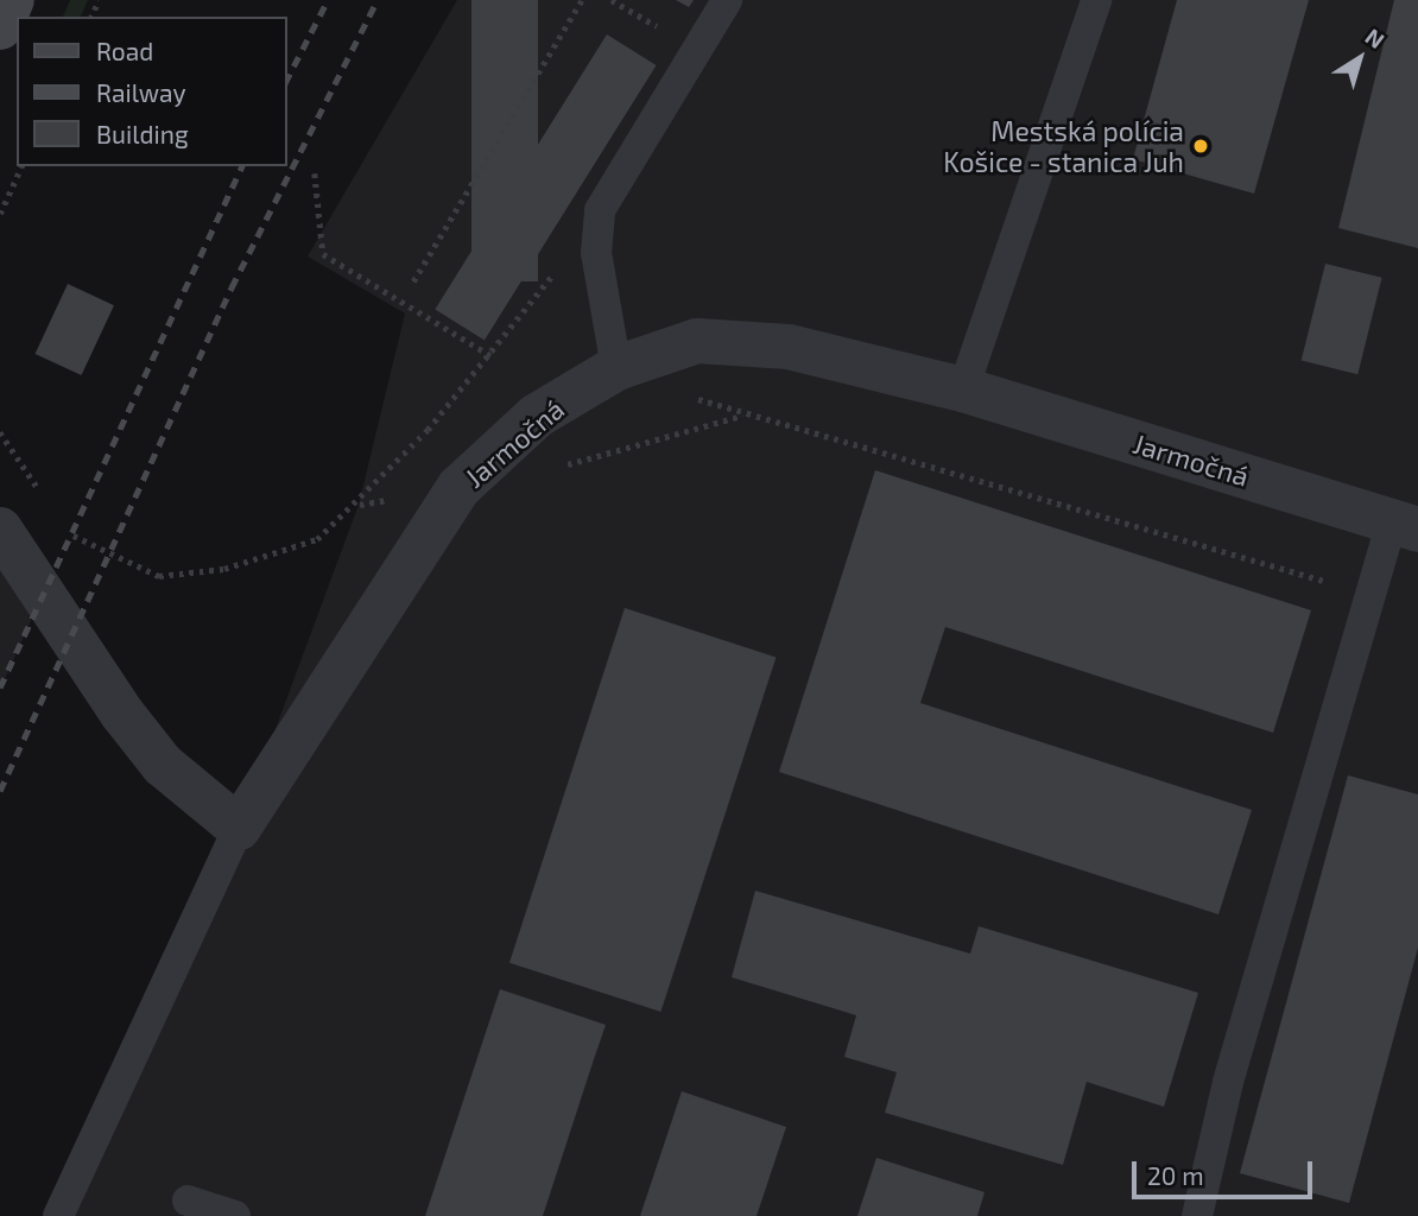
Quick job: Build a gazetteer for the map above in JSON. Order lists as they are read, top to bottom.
{
  "streets": {
    "street": ["Jarmočná"]
  },
  "places": ["Mestská polícia Košice - stanica Juh"],
  "legend": ["Road", "Railway", "Building"],
  "scale_bar": "20 m",
  "north": "top right"
}
